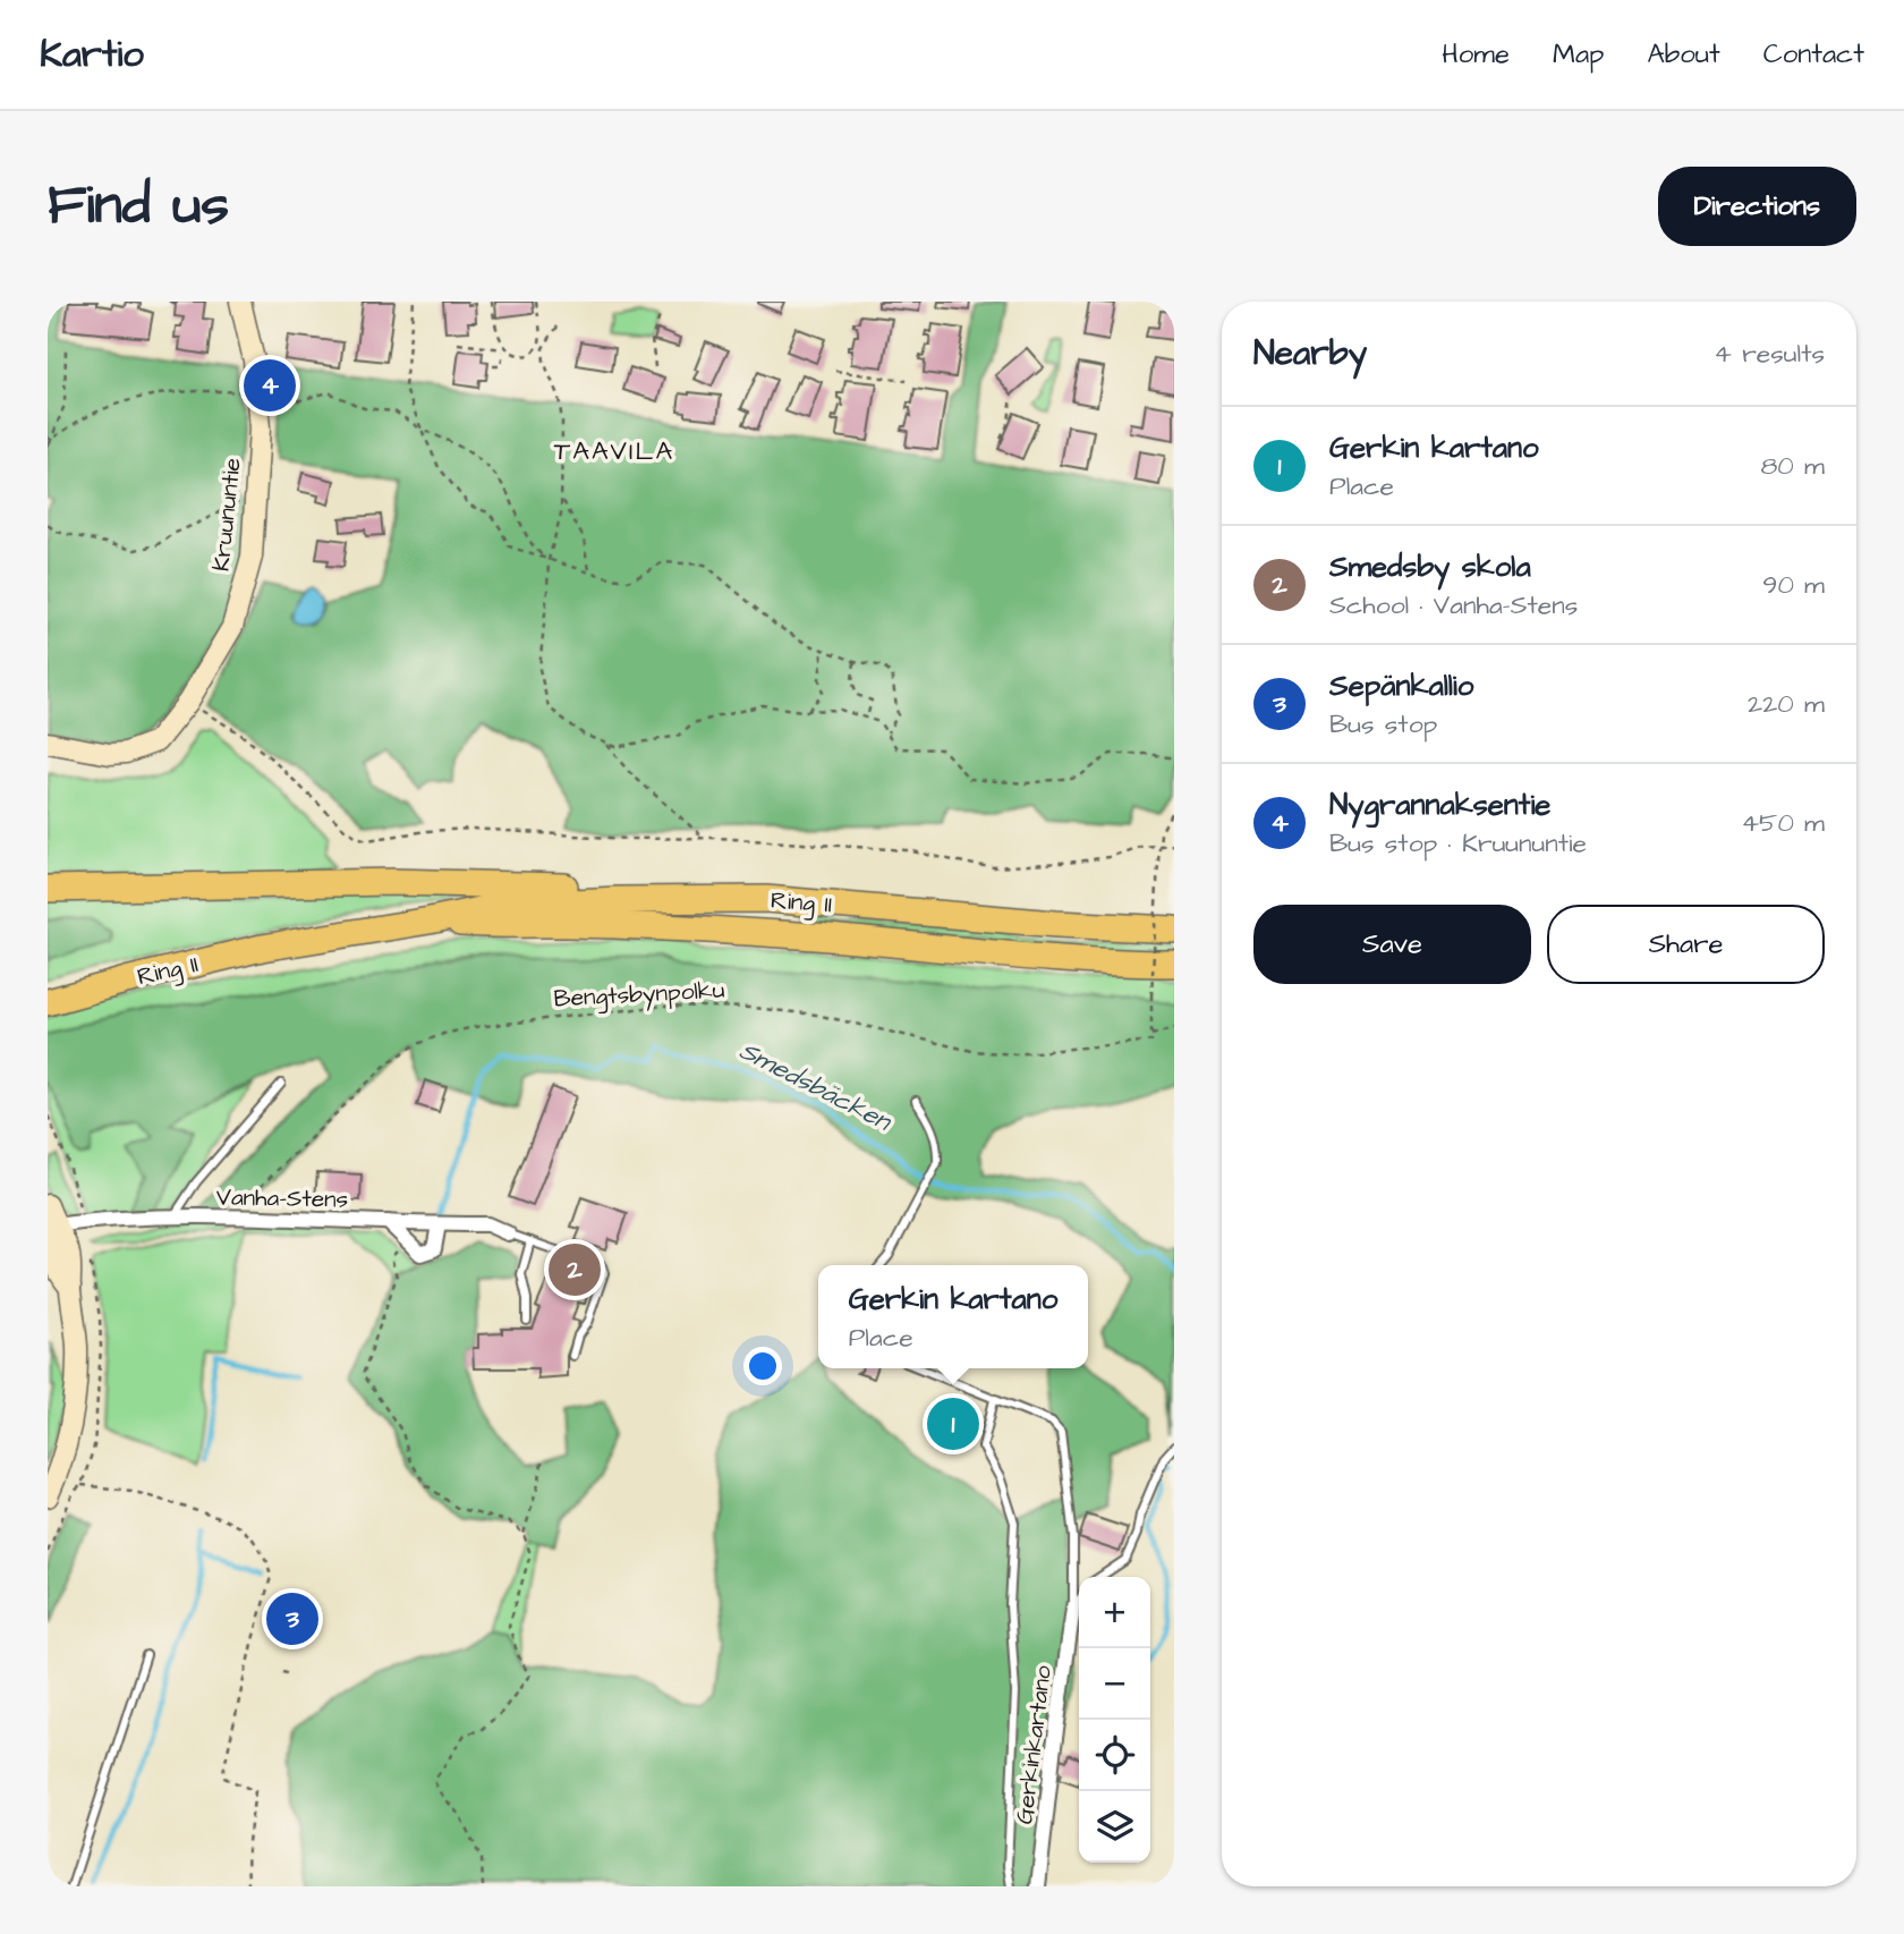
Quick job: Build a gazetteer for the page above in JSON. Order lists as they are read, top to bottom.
{
  "streets": {
    "highway": ["Ring II"],
    "street": ["Kruununtie", "Vanha-Stens", "Gerkinkartano"],
    "path": ["Bengtsbynpolku"]
  },
  "districts": ["TAAVILA"],
  "water": ["Smedsbäcken"],
  "page": {
    "header": "Kartio",
    "nav": [
      "Home",
      "Map",
      "About",
      "Contact"
    ],
    "buttons": [
      "Directions",
      ["Save", "Share"]
    ],
    "title": "Find us",
    "heading": ["Nearby", "4 results"],
    "pins": [
      "4",
      "2",
      "1",
      "3"
    ],
    "list": [
      {
        "mark": "1",
        "name": "Gerkin kartano",
        "note": "Place",
        "value": "80 m"
      },
      {
        "mark": "2",
        "name": "Smedsby skola",
        "note": "School · Vanha-Stens",
        "value": "90 m"
      },
      {
        "mark": "3",
        "name": "Sepänkallio",
        "note": "Bus stop",
        "value": "220 m"
      },
      {
        "mark": "4",
        "name": "Nygrannaksentie",
        "note": "Bus stop · Kruununtie",
        "value": "450 m"
      }
    ],
    "popup": ["Gerkin kartano", "Place"],
    "map_buttons": ["+", "−"]
  }
}
